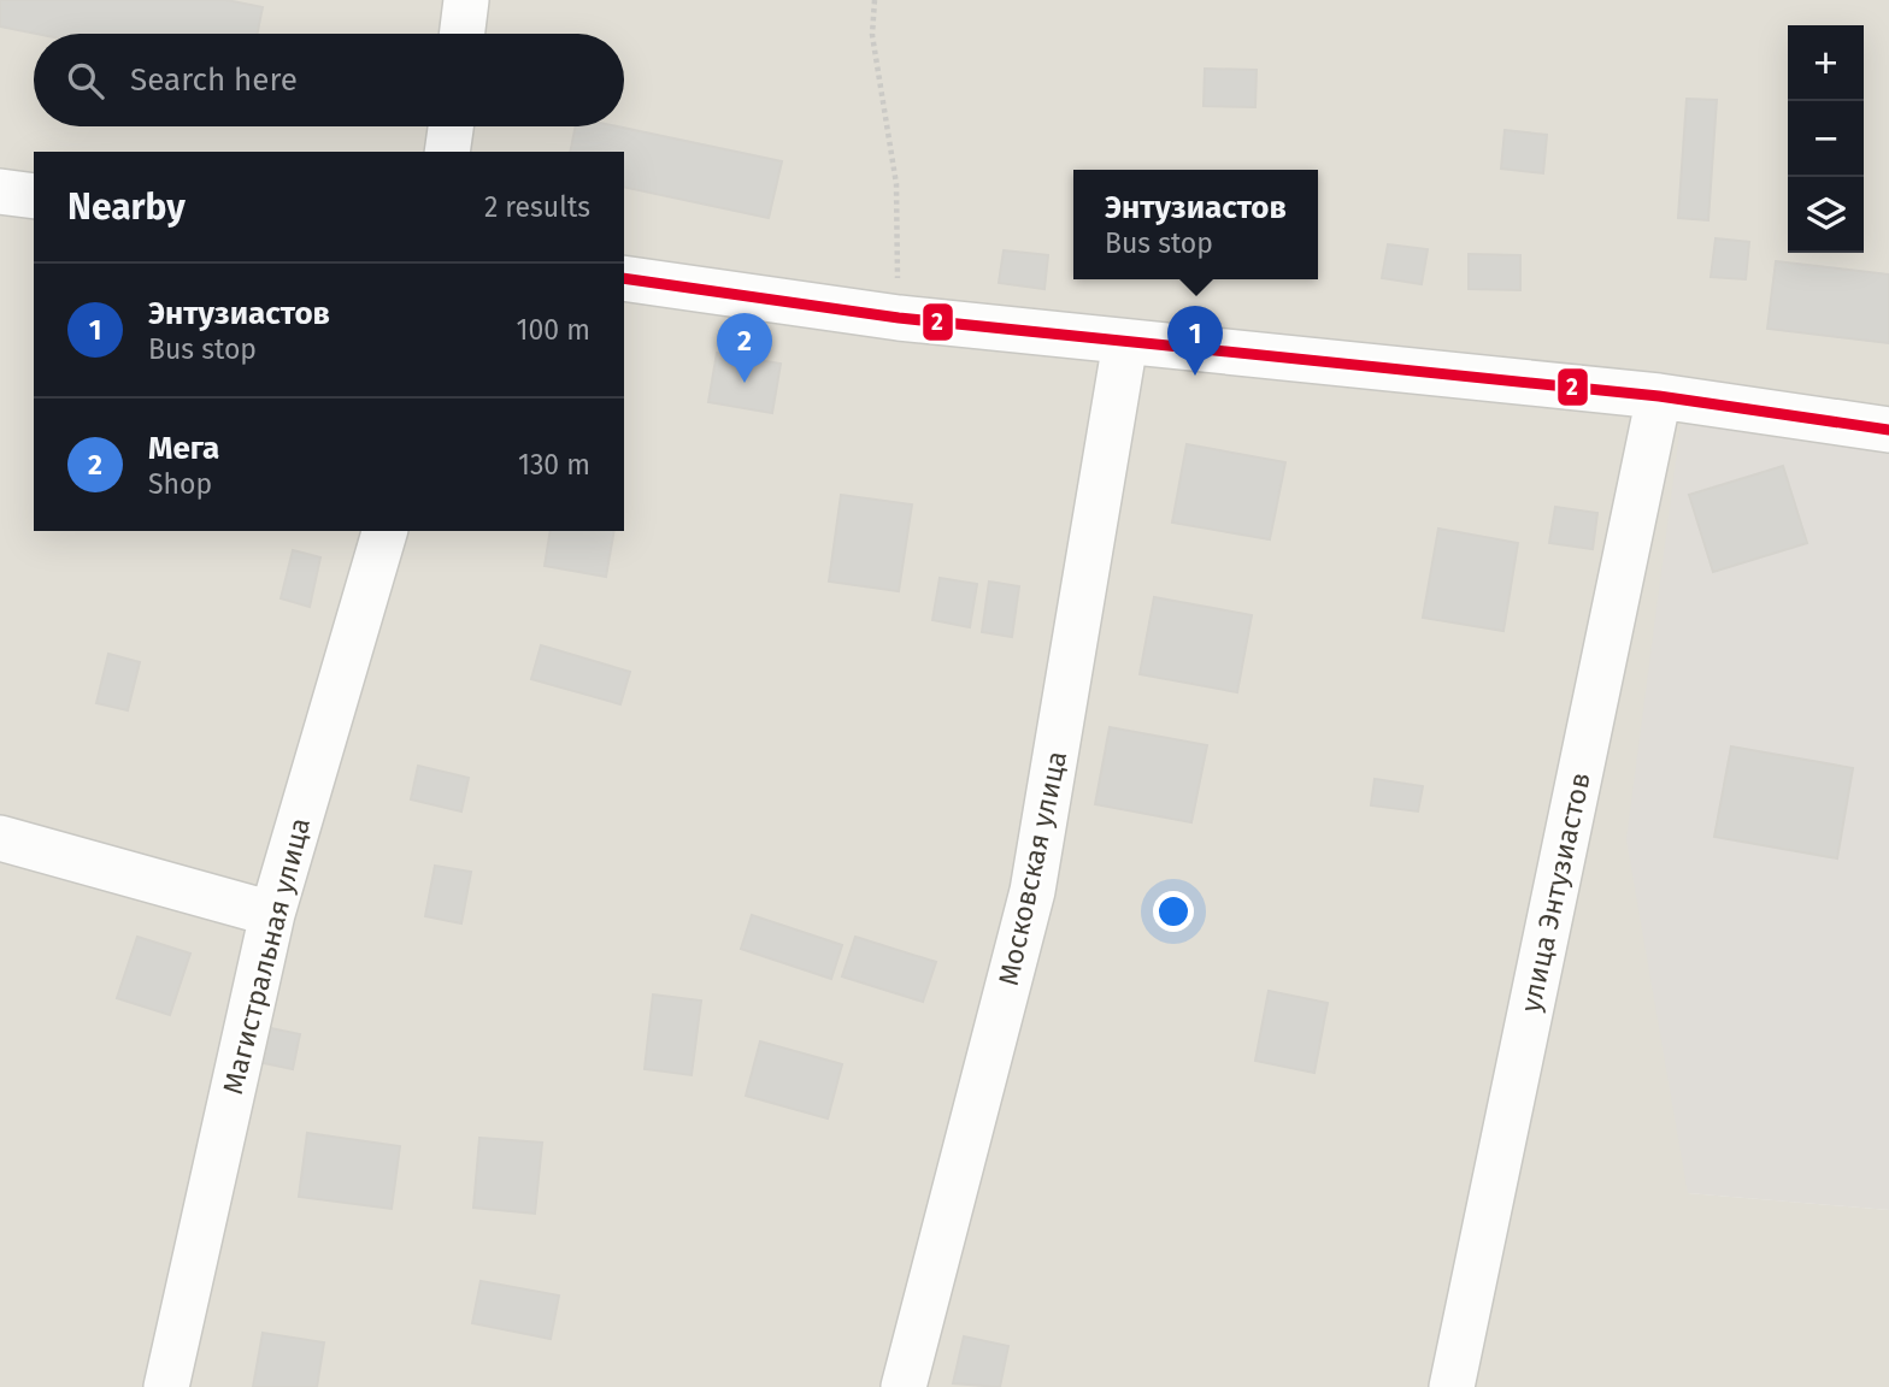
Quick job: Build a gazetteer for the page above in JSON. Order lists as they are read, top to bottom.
{
  "streets": {
    "street": ["Московская улица", "улица Энтузиастов", "Магистральная улица"]
  },
  "lines": ["transit line 2"],
  "page": {
    "map_buttons": ["+", "−"],
    "search": "Search here",
    "heading": ["Nearby", "2 results"],
    "popup": ["Энтузиастов", "Bus stop"],
    "list": [
      {
        "mark": "1",
        "name": "Энтузиастов",
        "note": "Bus stop",
        "value": "100 m"
      },
      {
        "mark": "2",
        "name": "Мега",
        "note": "Shop",
        "value": "130 m"
      }
    ],
    "pins": ["1", "2"]
  }
}
